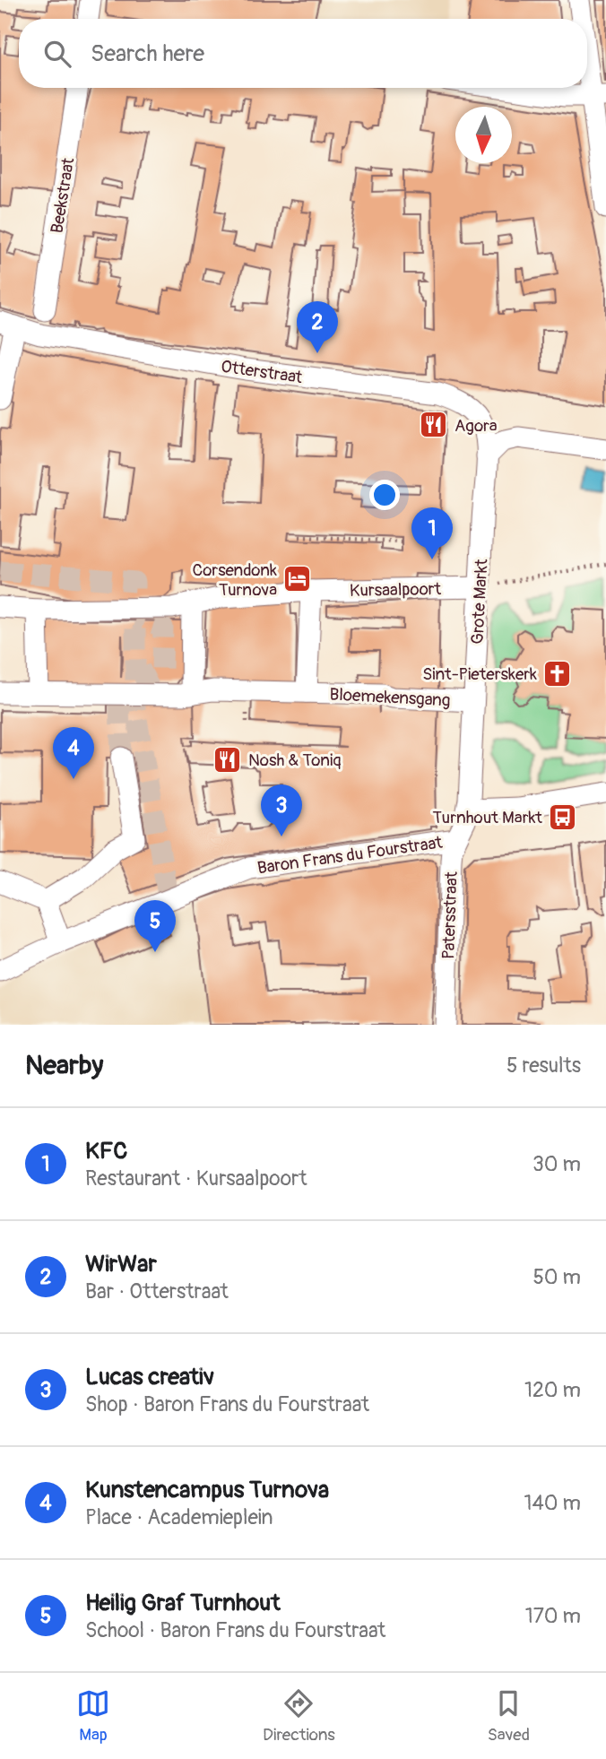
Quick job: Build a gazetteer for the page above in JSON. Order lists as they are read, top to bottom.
{
  "streets": {
    "street": [
      "Beekstraat",
      "Otterstraat",
      "Kursaalpoort",
      "Grote Markt",
      "Bloemekensgang",
      "Baron Frans du Fourstraat",
      "Patersstraat"
    ]
  },
  "crossings": [
    ["Otterstraat", "Grote Markt"],
    ["Kursaalpoort", "Grote Markt"],
    ["Kursaalpoort", "Bloemekensgang"],
    ["Grote Markt", "Bloemekensgang"],
    ["Grote Markt", "Patersstraat"],
    ["Baron Frans du Fourstraat", "Patersstraat"]
  ],
  "places": {
    "restaurant": ["Agora", "Nosh & Toniq"],
    "hotel": ["Corsendonk Turnova"],
    "church": ["Sint-Pieterskerk"],
    "bus stop": ["Turnhout Markt"]
  },
  "north": "bottom",
  "page": {
    "search": "Search here",
    "pins": [
      "2",
      "1",
      "4",
      "3",
      "5"
    ],
    "heading": ["Nearby", "5 results"],
    "list": [
      {
        "mark": "1",
        "name": "KFC",
        "note": "Restaurant · Kursaalpoort",
        "value": "30 m"
      },
      {
        "mark": "2",
        "name": "WirWar",
        "note": "Bar · Otterstraat",
        "value": "50 m"
      },
      {
        "mark": "3",
        "name": "Lucas creativ",
        "note": "Shop · Baron Frans du Fourstraat",
        "value": "120 m"
      },
      {
        "mark": "4",
        "name": "Kunstencampus Turnova",
        "note": "Place · Academieplein",
        "value": "140 m"
      },
      {
        "mark": "5",
        "name": "Heilig Graf Turnhout",
        "note": "School · Baron Frans du Fourstraat",
        "value": "170 m"
      }
    ],
    "nav": ["Map", "Directions", "Saved"]
  }
}
